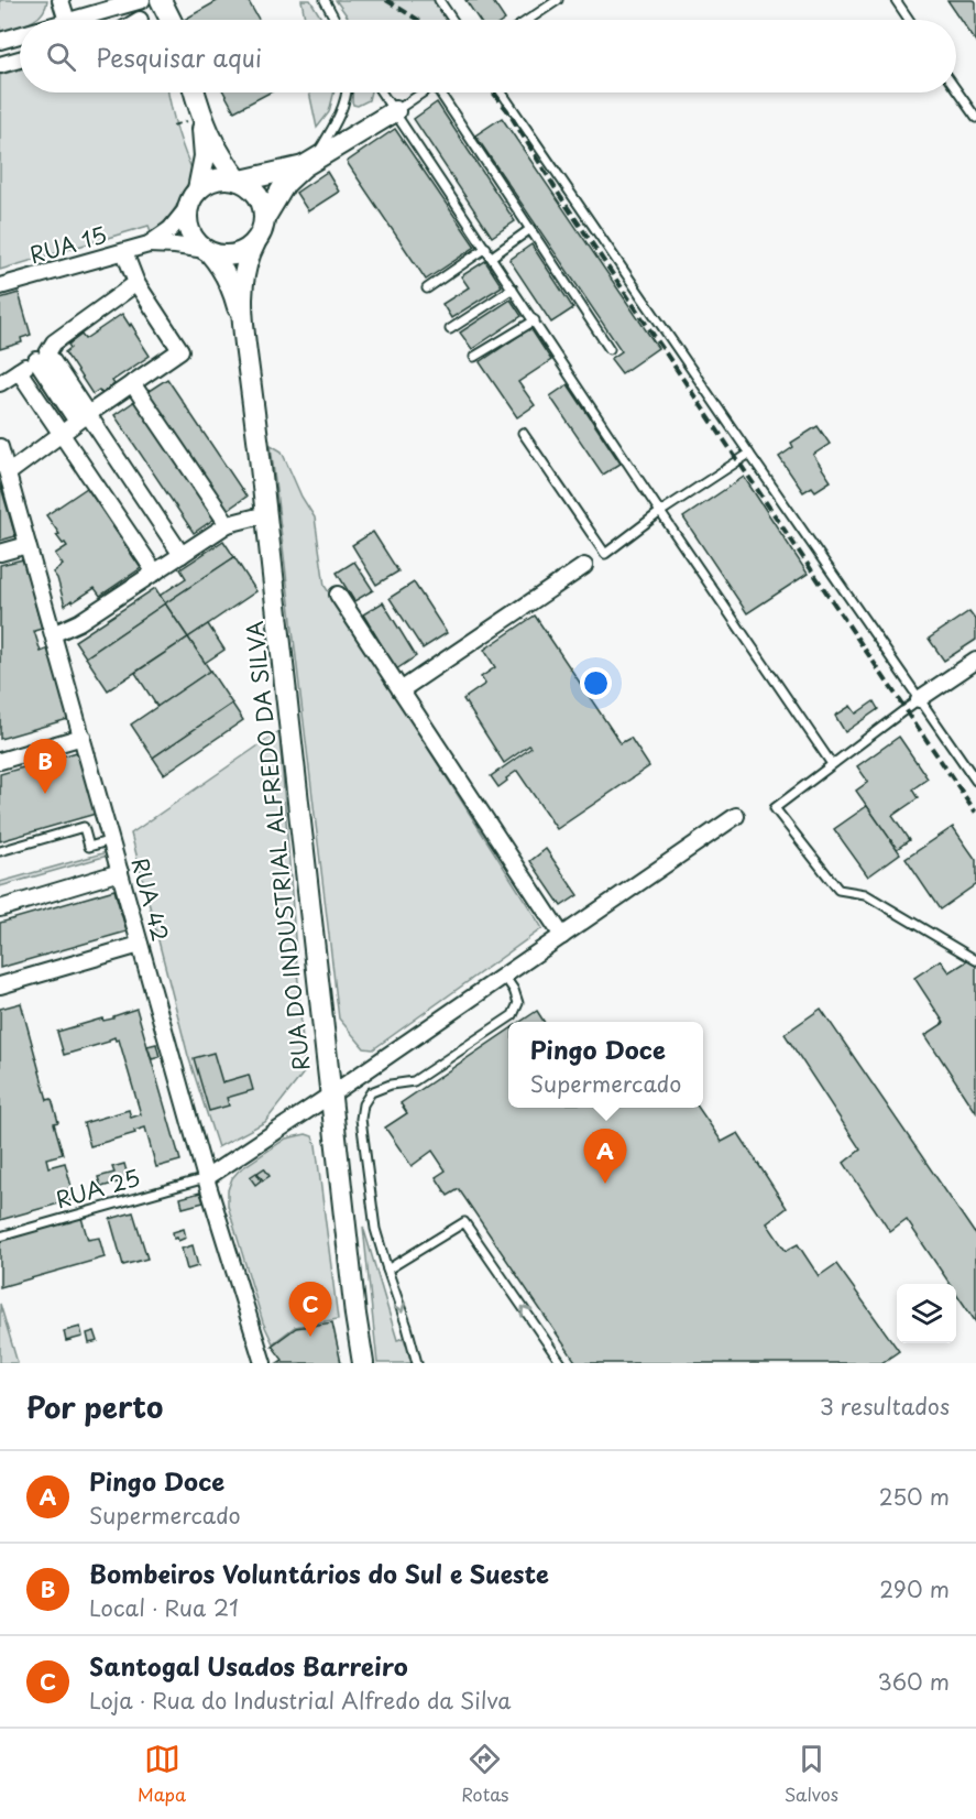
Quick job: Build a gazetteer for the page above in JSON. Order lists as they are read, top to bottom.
{
  "streets": {
    "street": ["RUA 15", "RUA DO INDUSTRIAL ALFREDO DA SILVA", "RUA 42"],
    "lane": ["RUA 25"]
  },
  "crossings": [
    ["RUA 15", "RUA DO INDUSTRIAL ALFREDO DA SILVA"],
    ["RUA 42", "RUA 25"]
  ],
  "page": {
    "search": "Pesquisar aqui",
    "pins": ["B", "A", "C"],
    "popup": ["Pingo Doce", "Supermercado"],
    "heading": ["Por perto", "3 resultados"],
    "list": [
      {
        "mark": "A",
        "name": "Pingo Doce",
        "note": "Supermercado",
        "value": "250 m"
      },
      {
        "mark": "B",
        "name": "Bombeiros Voluntários do Sul e Sueste",
        "note": "Local · Rua 21",
        "value": "290 m"
      },
      {
        "mark": "C",
        "name": "Santogal Usados Barreiro",
        "note": "Loja · Rua do Industrial Alfredo da Silva",
        "value": "360 m"
      }
    ],
    "nav": ["Mapa", "Rotas", "Salvos"]
  }
}
